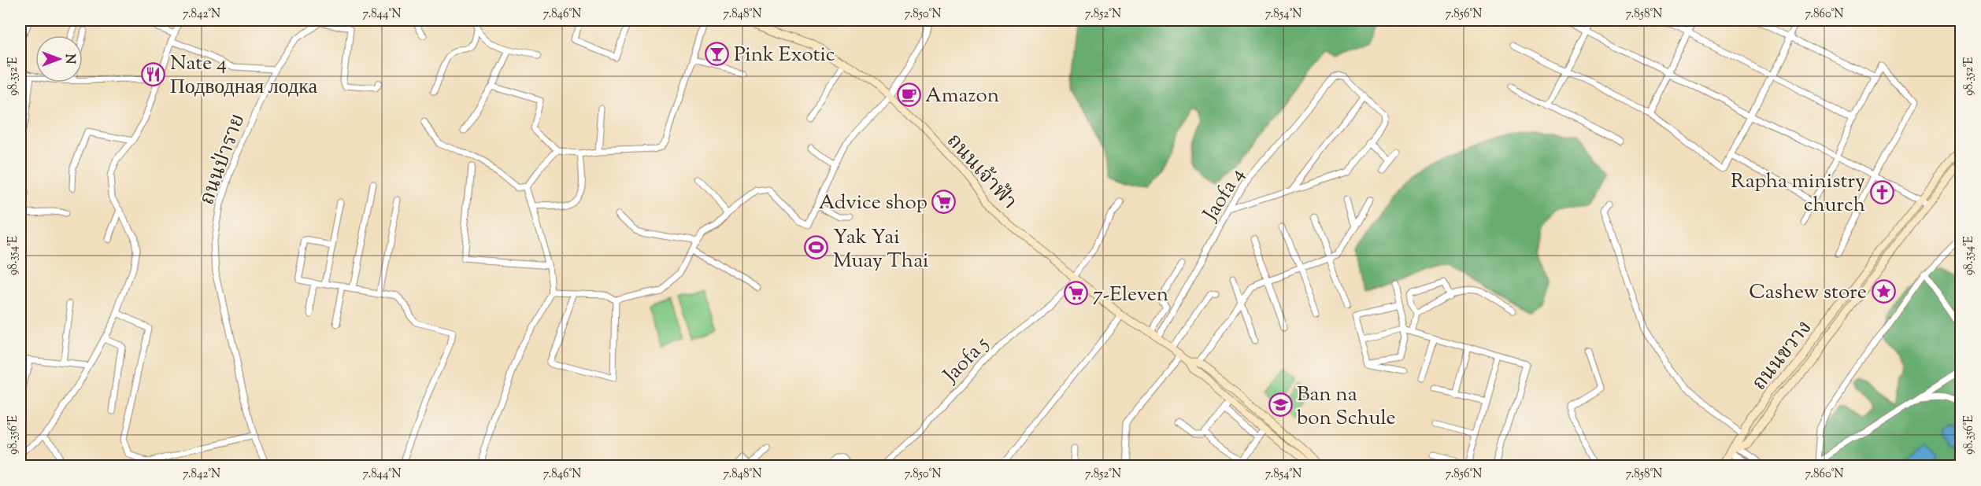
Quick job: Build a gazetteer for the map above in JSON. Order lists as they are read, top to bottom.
{
  "streets": {
    "main road": ["ถนนเจ้าฟ้า", "ถนนขวาง"],
    "street": ["ถนนป่าราย", "Jaofa 4", "Jaofa 5"]
  },
  "crossings": [
    ["ถนนเจ้าฟ้า", "Jaofa 4"],
    ["ถนนเจ้าฟ้า", "Jaofa 5"]
  ],
  "places": {
    "bar": ["Pink Exotic"],
    "restaurant": ["Nate 4 Подводная лодка"],
    "cafe": ["Amazon"],
    "church": ["Rapha ministry church"],
    "supermarket": ["Advice shop", "7-Eleven"],
    "sports": ["Yak Yai Muay Thai"],
    "place": ["Cashew store"],
    "school or university": ["Ban na bon Schule"]
  },
  "north": "right",
  "coordinates": [
    "7.842°N",
    "7.844°N",
    "7.846°N",
    "7.848°N",
    "7.850°N",
    "7.852°N",
    "7.854°N",
    "7.856°N",
    "7.858°N",
    "7.860°N",
    "98.352°E",
    "98.354°E",
    "98.356°E"
  ]
}
